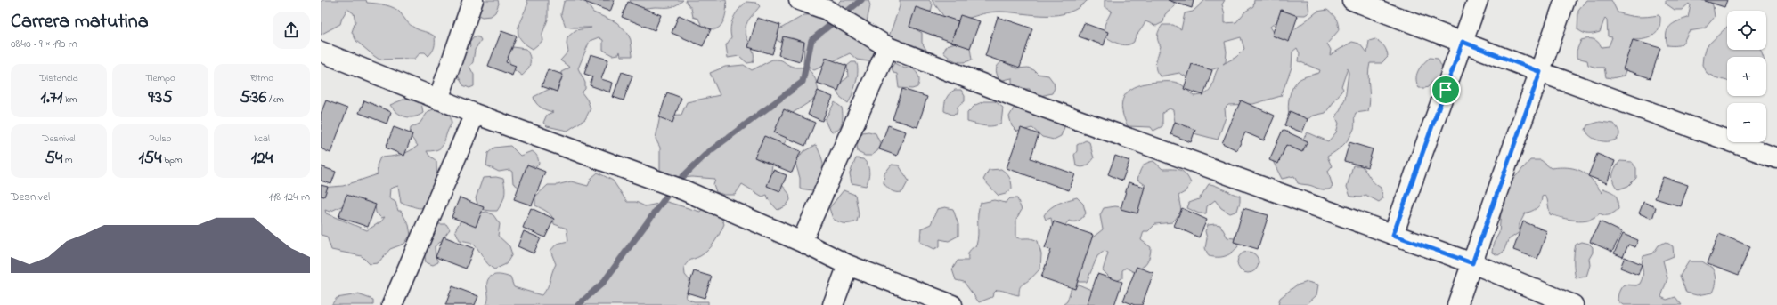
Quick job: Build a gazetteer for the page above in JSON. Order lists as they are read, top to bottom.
{
  "page": {
    "heading": ["Carrera matutina", "08:40 · 9 × 190 m"],
    "map_buttons": ["+", "−"],
    "stats": [
      ["Distancia", "1.71 km"],
      ["Tiempo", "9:35"],
      ["Ritmo", "5:36 /km"],
      ["Desnivel", "54 m"],
      ["Pulso", "154 bpm"],
      ["kcal", "124"]
    ],
    "chart": ["Desnivel", "118–124 m"]
  }
}
